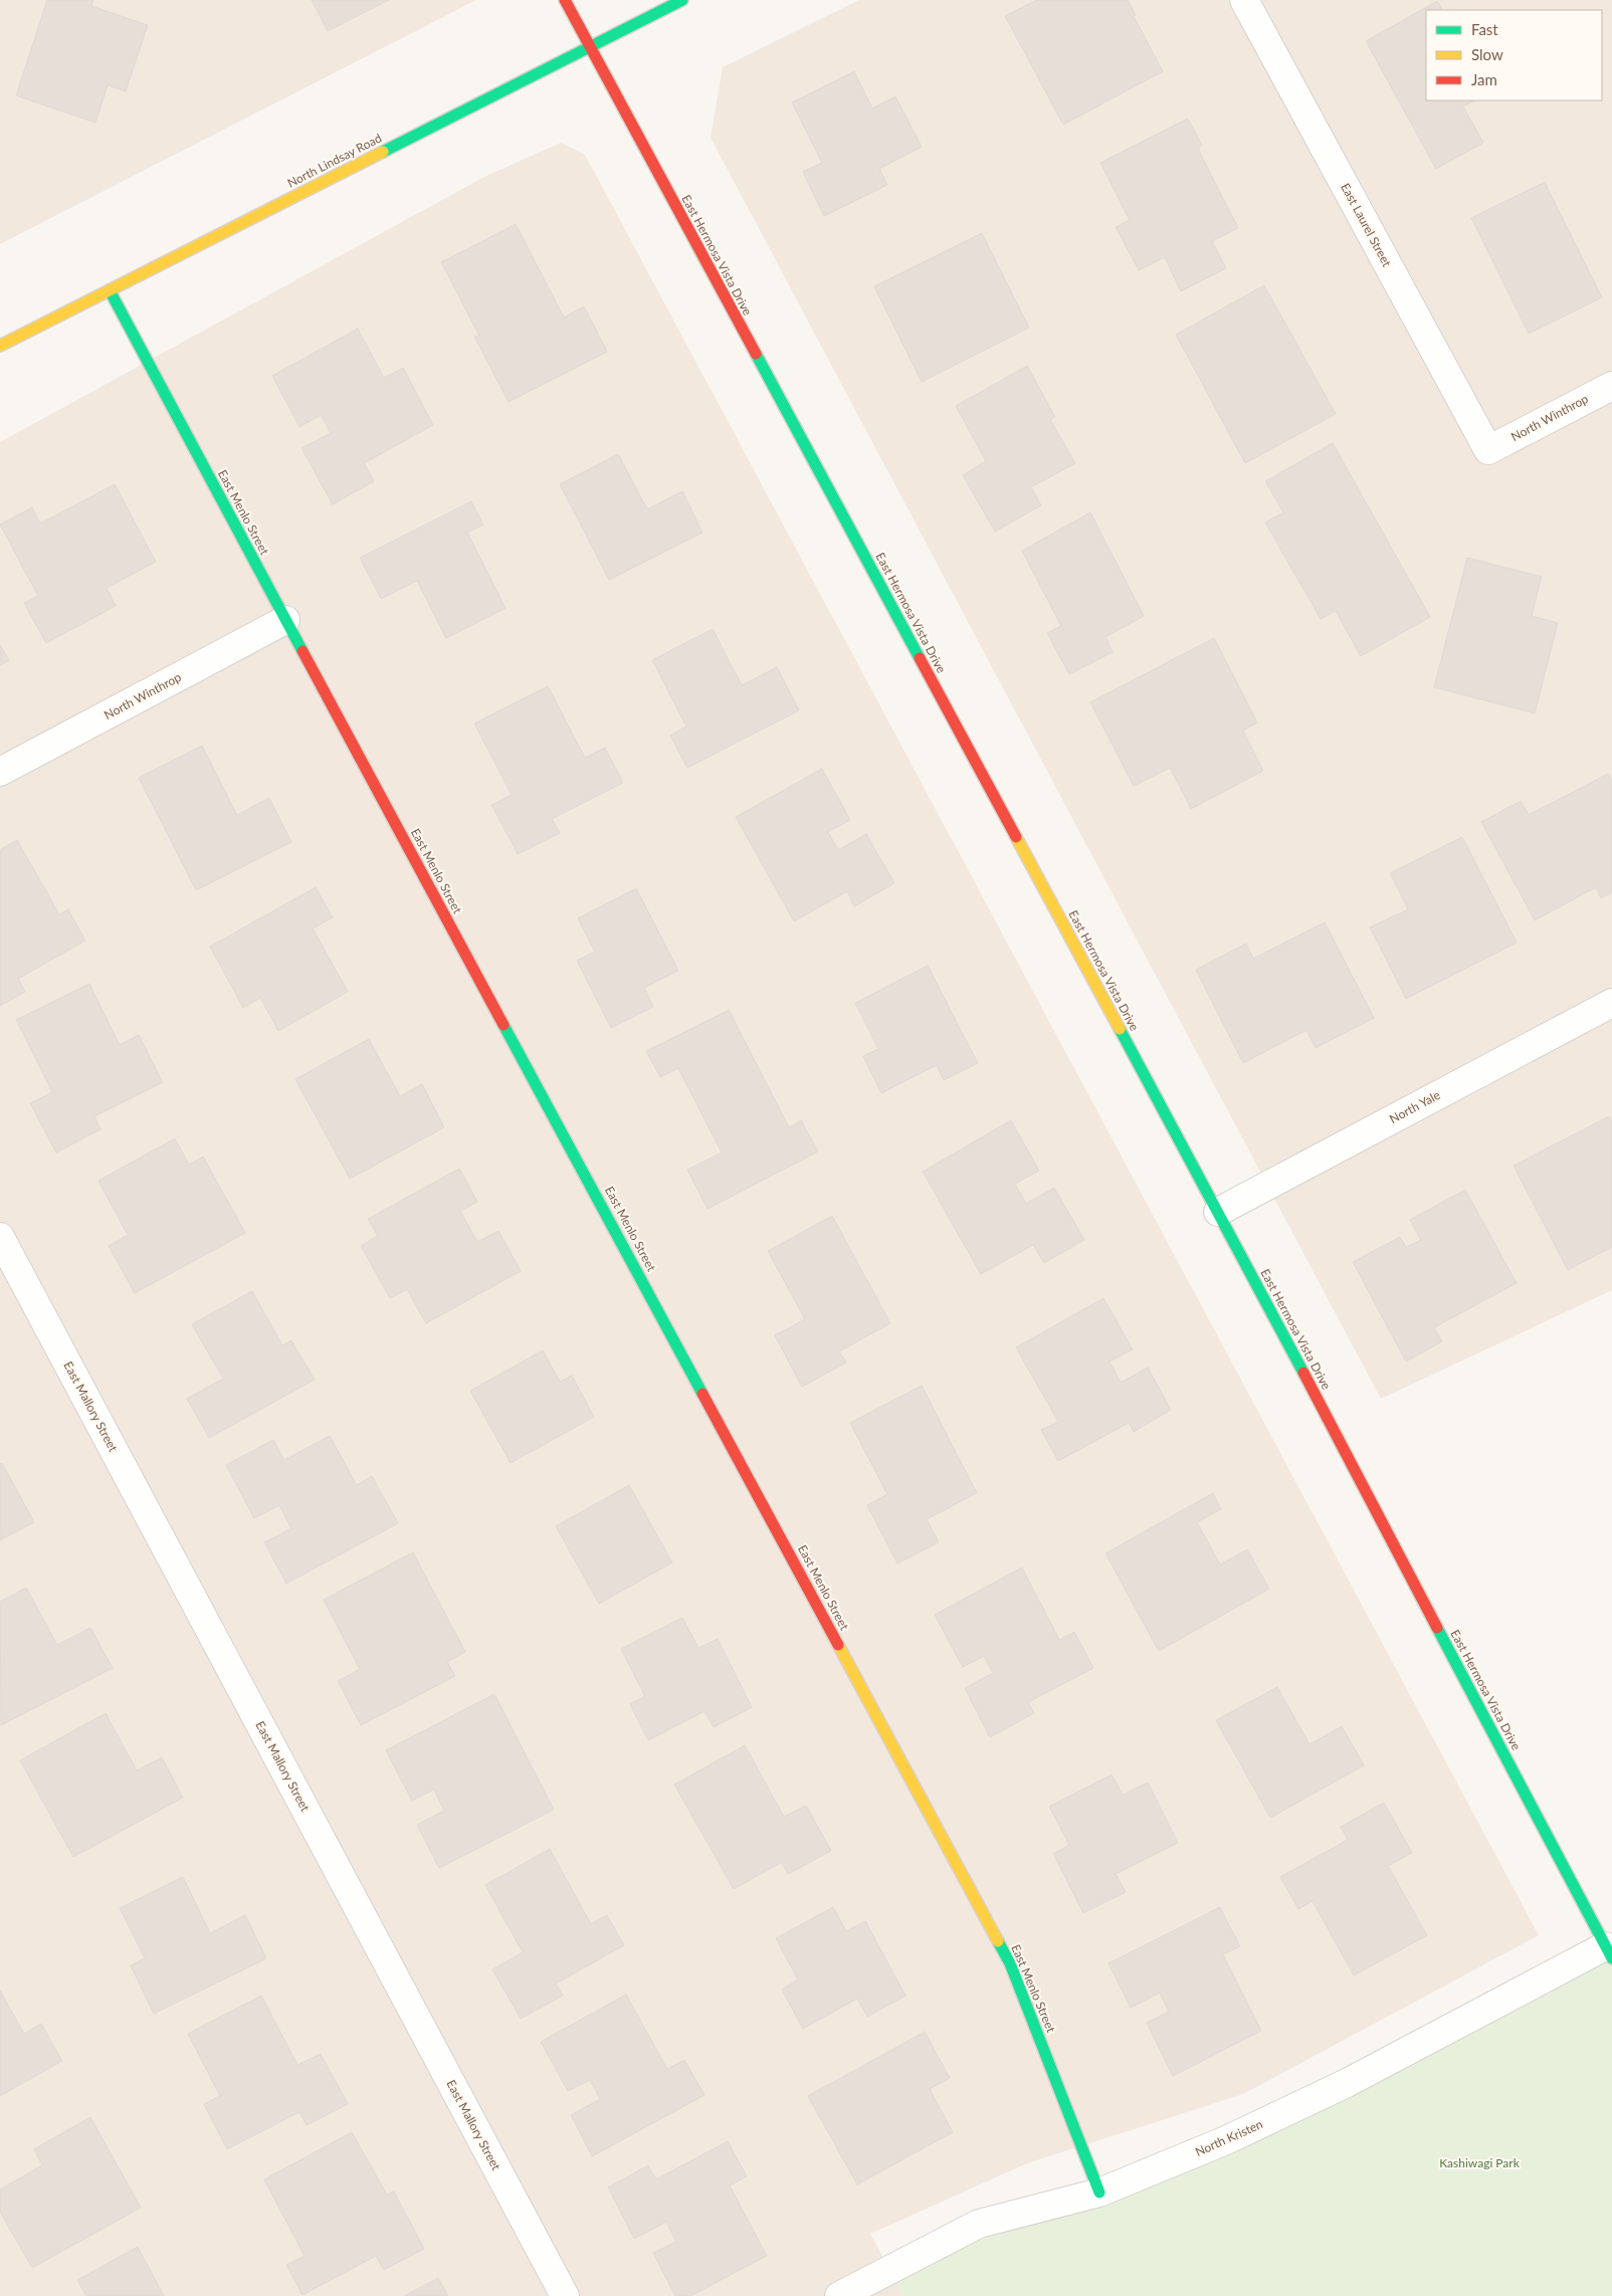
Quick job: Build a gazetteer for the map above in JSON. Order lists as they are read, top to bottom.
{
  "streets": {
    "street": [
      "North Lindsay Road",
      "East Laurel Street",
      "East Hermosa Vista Drive",
      "North Winthrop",
      "East Menlo Street",
      "North Yale",
      "East Mallory Street",
      "North Kristen"
    ]
  },
  "crossings": [
    ["North Lindsay Road", "East Hermosa Vista Drive"],
    ["North Lindsay Road", "East Menlo Street"],
    ["East Laurel Street", "North Winthrop"],
    ["East Hermosa Vista Drive", "North Yale"],
    ["East Hermosa Vista Drive", "North Kristen"],
    ["North Winthrop", "East Menlo Street"],
    ["East Menlo Street", "North Kristen"]
  ],
  "parks": ["Kashiwagi Park"],
  "legend": ["Fast", "Slow", "Jam"]
}
